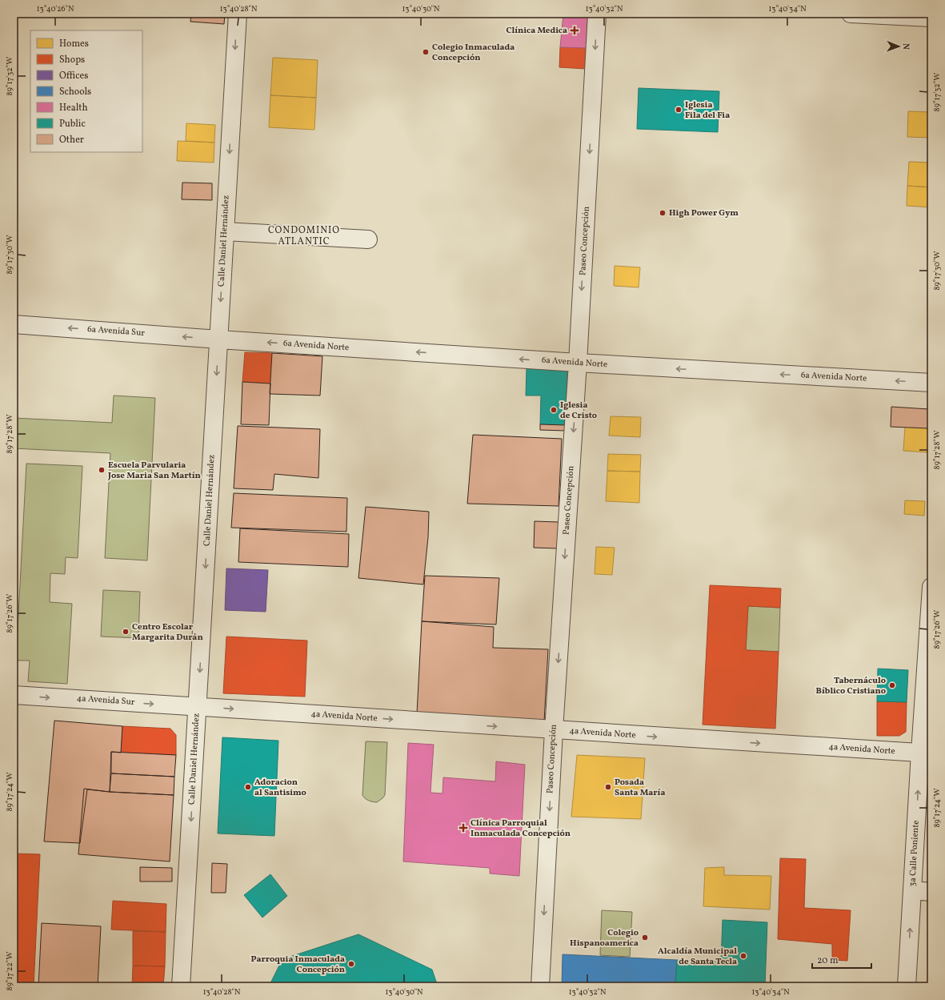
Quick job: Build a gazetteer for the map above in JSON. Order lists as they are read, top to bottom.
{
  "streets": {
    "street": [
      "Calle Daniel Hernández",
      "Paseo Concepción",
      "6a Avenida Sur",
      "6a Avenida Norte",
      "4a Avenida Sur",
      "4a Avenida Norte",
      "3a Calle Poniente"
    ]
  },
  "crossings": [
    ["Calle Daniel Hernández", "6a Avenida Sur"],
    ["Calle Daniel Hernández", "6a Avenida Norte"],
    ["Calle Daniel Hernández", "4a Avenida Sur"],
    ["Calle Daniel Hernández", "4a Avenida Norte"],
    ["Paseo Concepción", "6a Avenida Norte"],
    ["Paseo Concepción", "4a Avenida Norte"],
    ["6a Avenida Sur", "6a Avenida Norte"],
    ["4a Avenida Sur", "4a Avenida Norte"],
    ["4a Avenida Norte", "3a Calle Poniente"]
  ],
  "one_way": [
    "Calle Daniel Hernández",
    "Paseo Concepción",
    "6a Avenida Sur",
    "6a Avenida Norte",
    "4a Avenida Sur",
    "4a Avenida Norte",
    "3a Calle Poniente"
  ],
  "districts": ["CONDOMINIO ATLANTIC"],
  "places": {
    "health": ["Clínica Medica", "Clínica Parroquial Inmaculada Concepción"],
    "other": [
      "Colegio Inmaculada Concepción",
      "Iglesia Fila del Fia",
      "High Power Gym",
      "Iglesia de Cristo",
      "Escuela Parvularia Jose Maria San Martín",
      "Centro Escolar Margarita Durán",
      "Tabernáculo Bíblico Cristiano",
      "Adoracion al Santisimo",
      "Posada Santa María",
      "Colegio Hispanoamerica",
      "Alcaldía Municipal de Santa Tecla",
      "Parroquia Inmaculada Concepción"
    ]
  },
  "legend": [
    "Homes",
    "Shops",
    "Offices",
    "Schools",
    "Health",
    "Public",
    "Other"
  ],
  "scale_bar": "20 m",
  "north": "right",
  "coordinates": [
    "13°40'26\"N",
    "13°40'28\"N",
    "13°40'30\"N",
    "13°40'32\"N",
    "13°40'34\"N",
    "89°17'32\"W",
    "89°17'30\"W",
    "89°17'28\"W",
    "89°17'26\"W",
    "89°17'24\"W",
    "89°17'22\"W"
  ]
}
